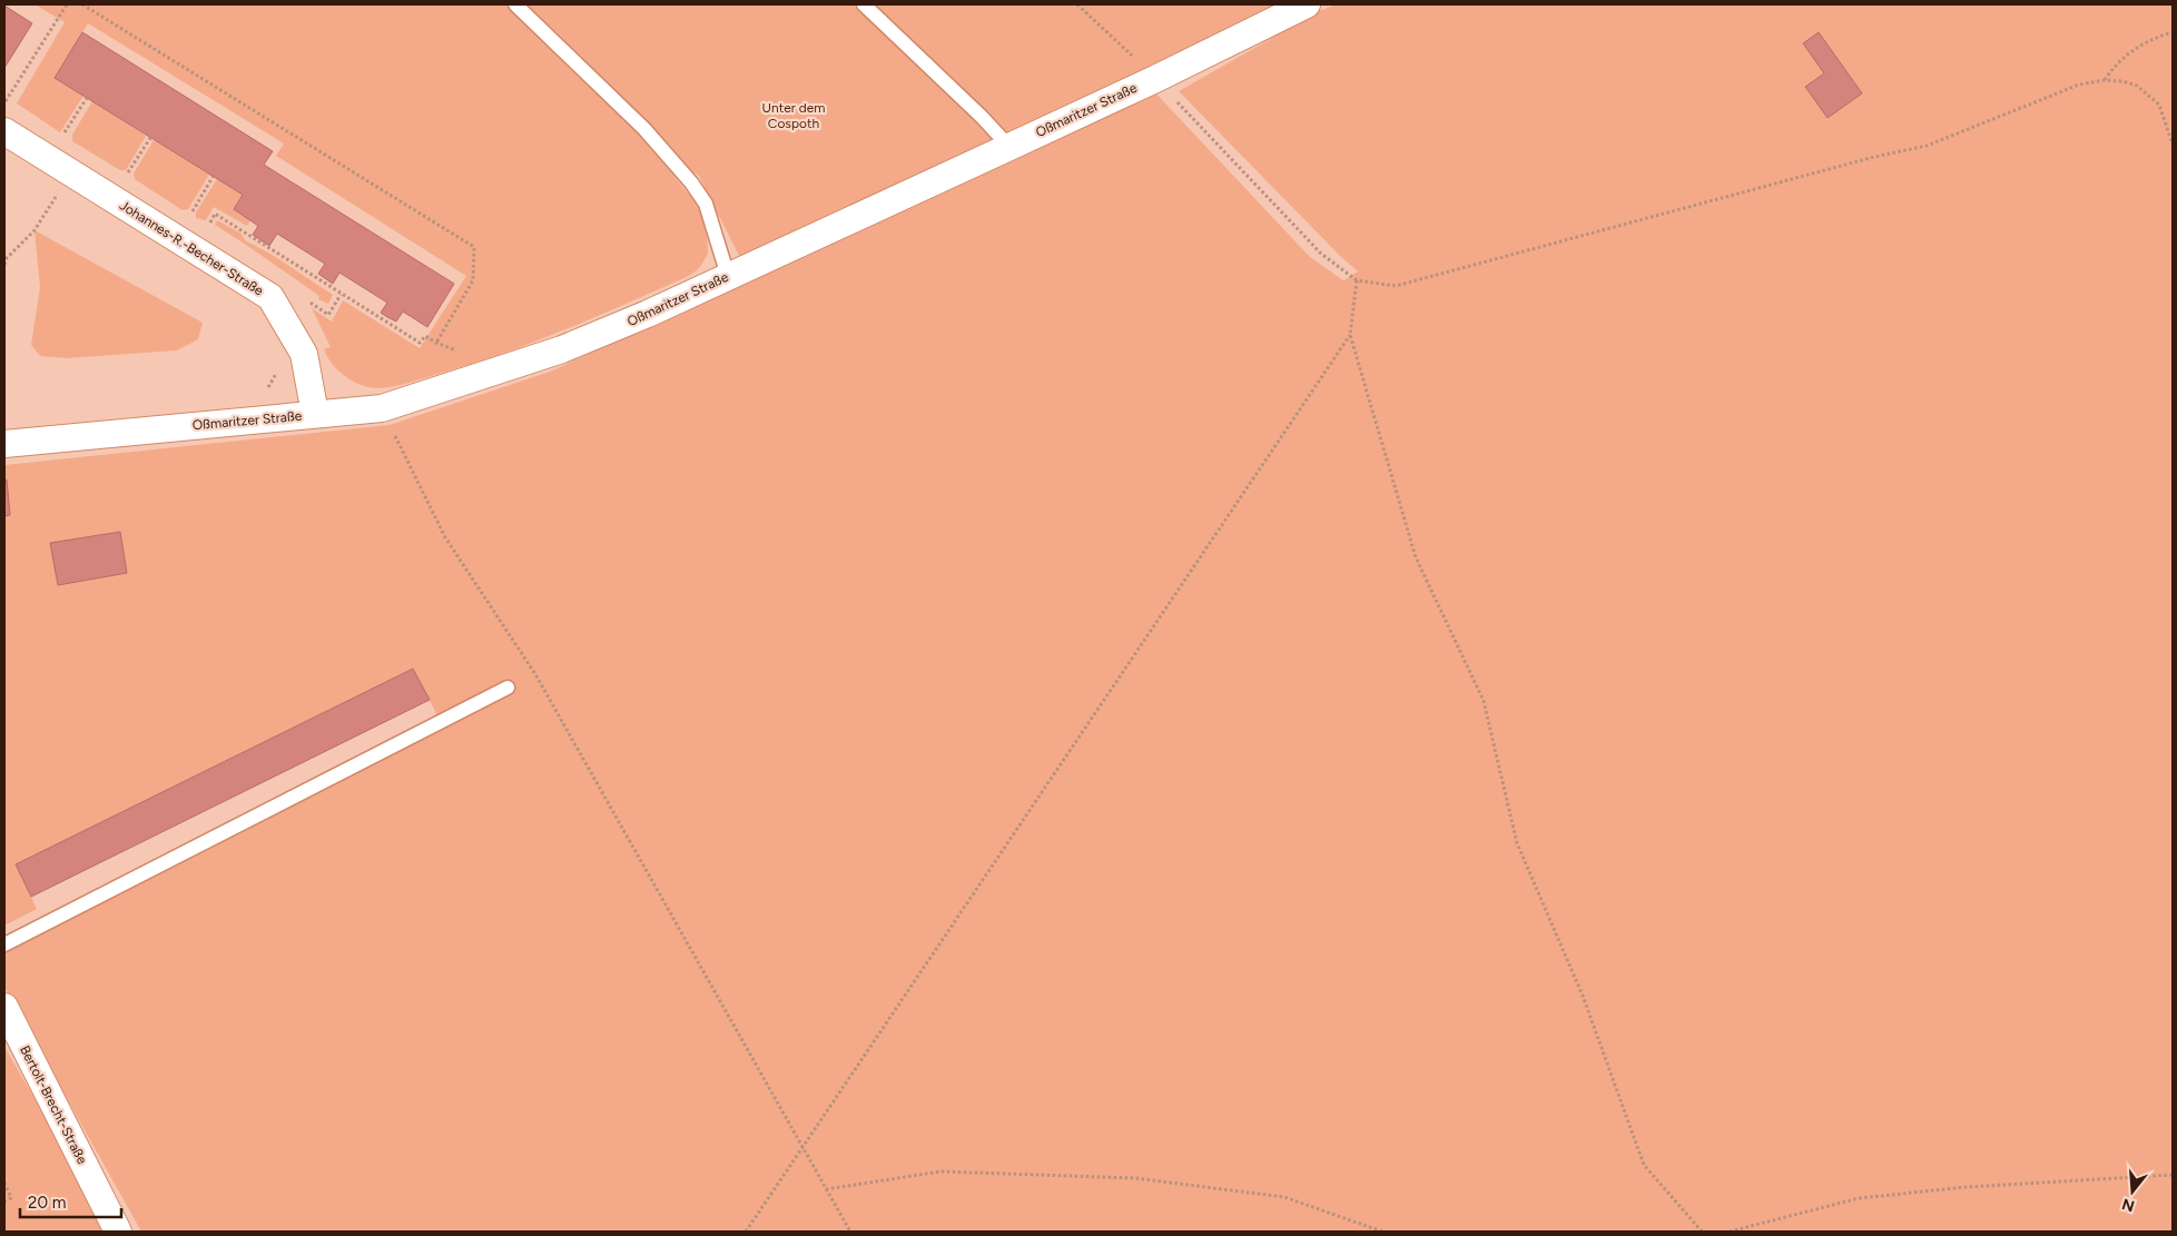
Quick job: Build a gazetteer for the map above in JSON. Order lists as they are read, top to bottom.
{
  "streets": {
    "street": ["Oßmaritzer Straße", "Johannes-R.-Becher-Straße", "Bertolt-Brecht-Straße"]
  },
  "crossings": [
    ["Oßmaritzer Straße", "Johannes-R.-Becher-Straße"]
  ],
  "parks": ["Unter dem Cospoth"],
  "scale_bar": "20 m",
  "north": "bottom"
}
